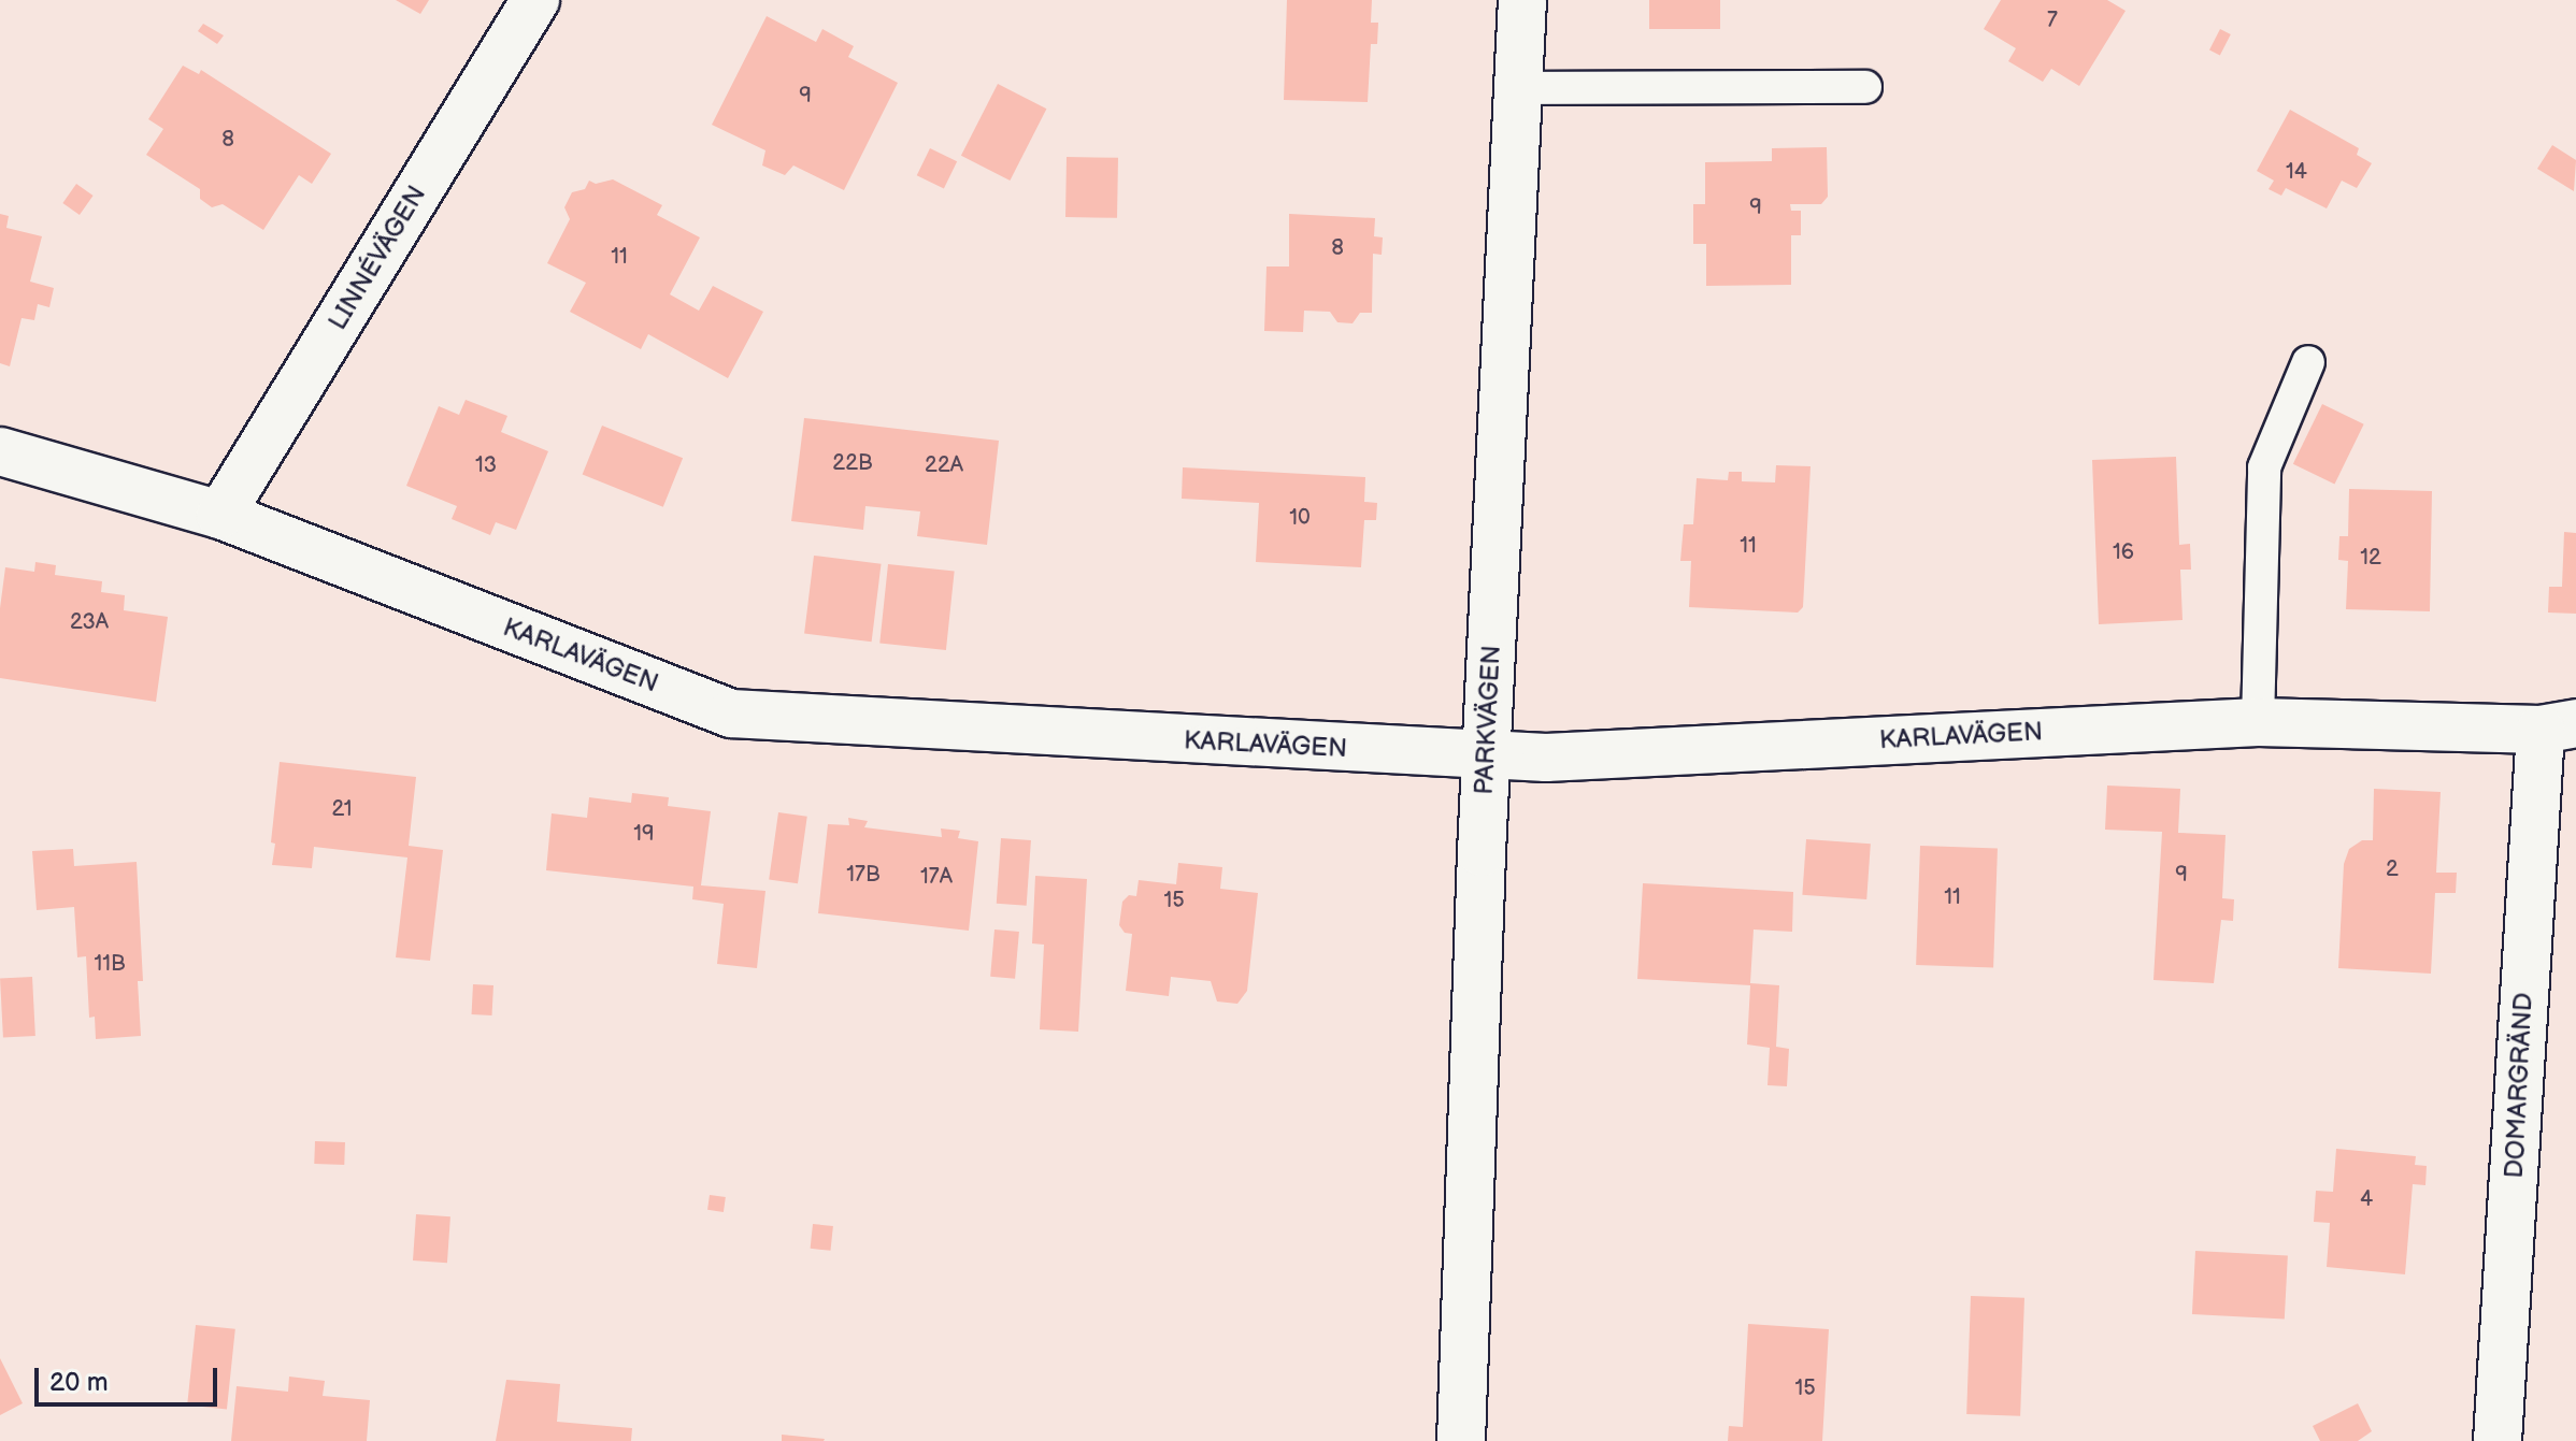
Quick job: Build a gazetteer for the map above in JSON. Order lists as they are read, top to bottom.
{
  "streets": {
    "street": [
      "LINNÉVÄGEN",
      "KARLAVÄGEN",
      "PARKVÄGEN",
      "DOMARGRÄND"
    ]
  },
  "crossings": [
    ["LINNÉVÄGEN", "KARLAVÄGEN"],
    ["KARLAVÄGEN", "PARKVÄGEN"],
    ["KARLAVÄGEN", "DOMARGRÄND"]
  ],
  "house_numbers": [
    "7",
    "9",
    "8",
    "14",
    "9",
    "8",
    "11",
    "22B",
    "13",
    "22A",
    "10",
    "11",
    "16",
    "12",
    "23A",
    "21",
    "19",
    "2",
    "17B",
    "9",
    "17A",
    "11",
    "15",
    "11B",
    "4",
    "15"
  ],
  "scale_bar": "20 m"
}
